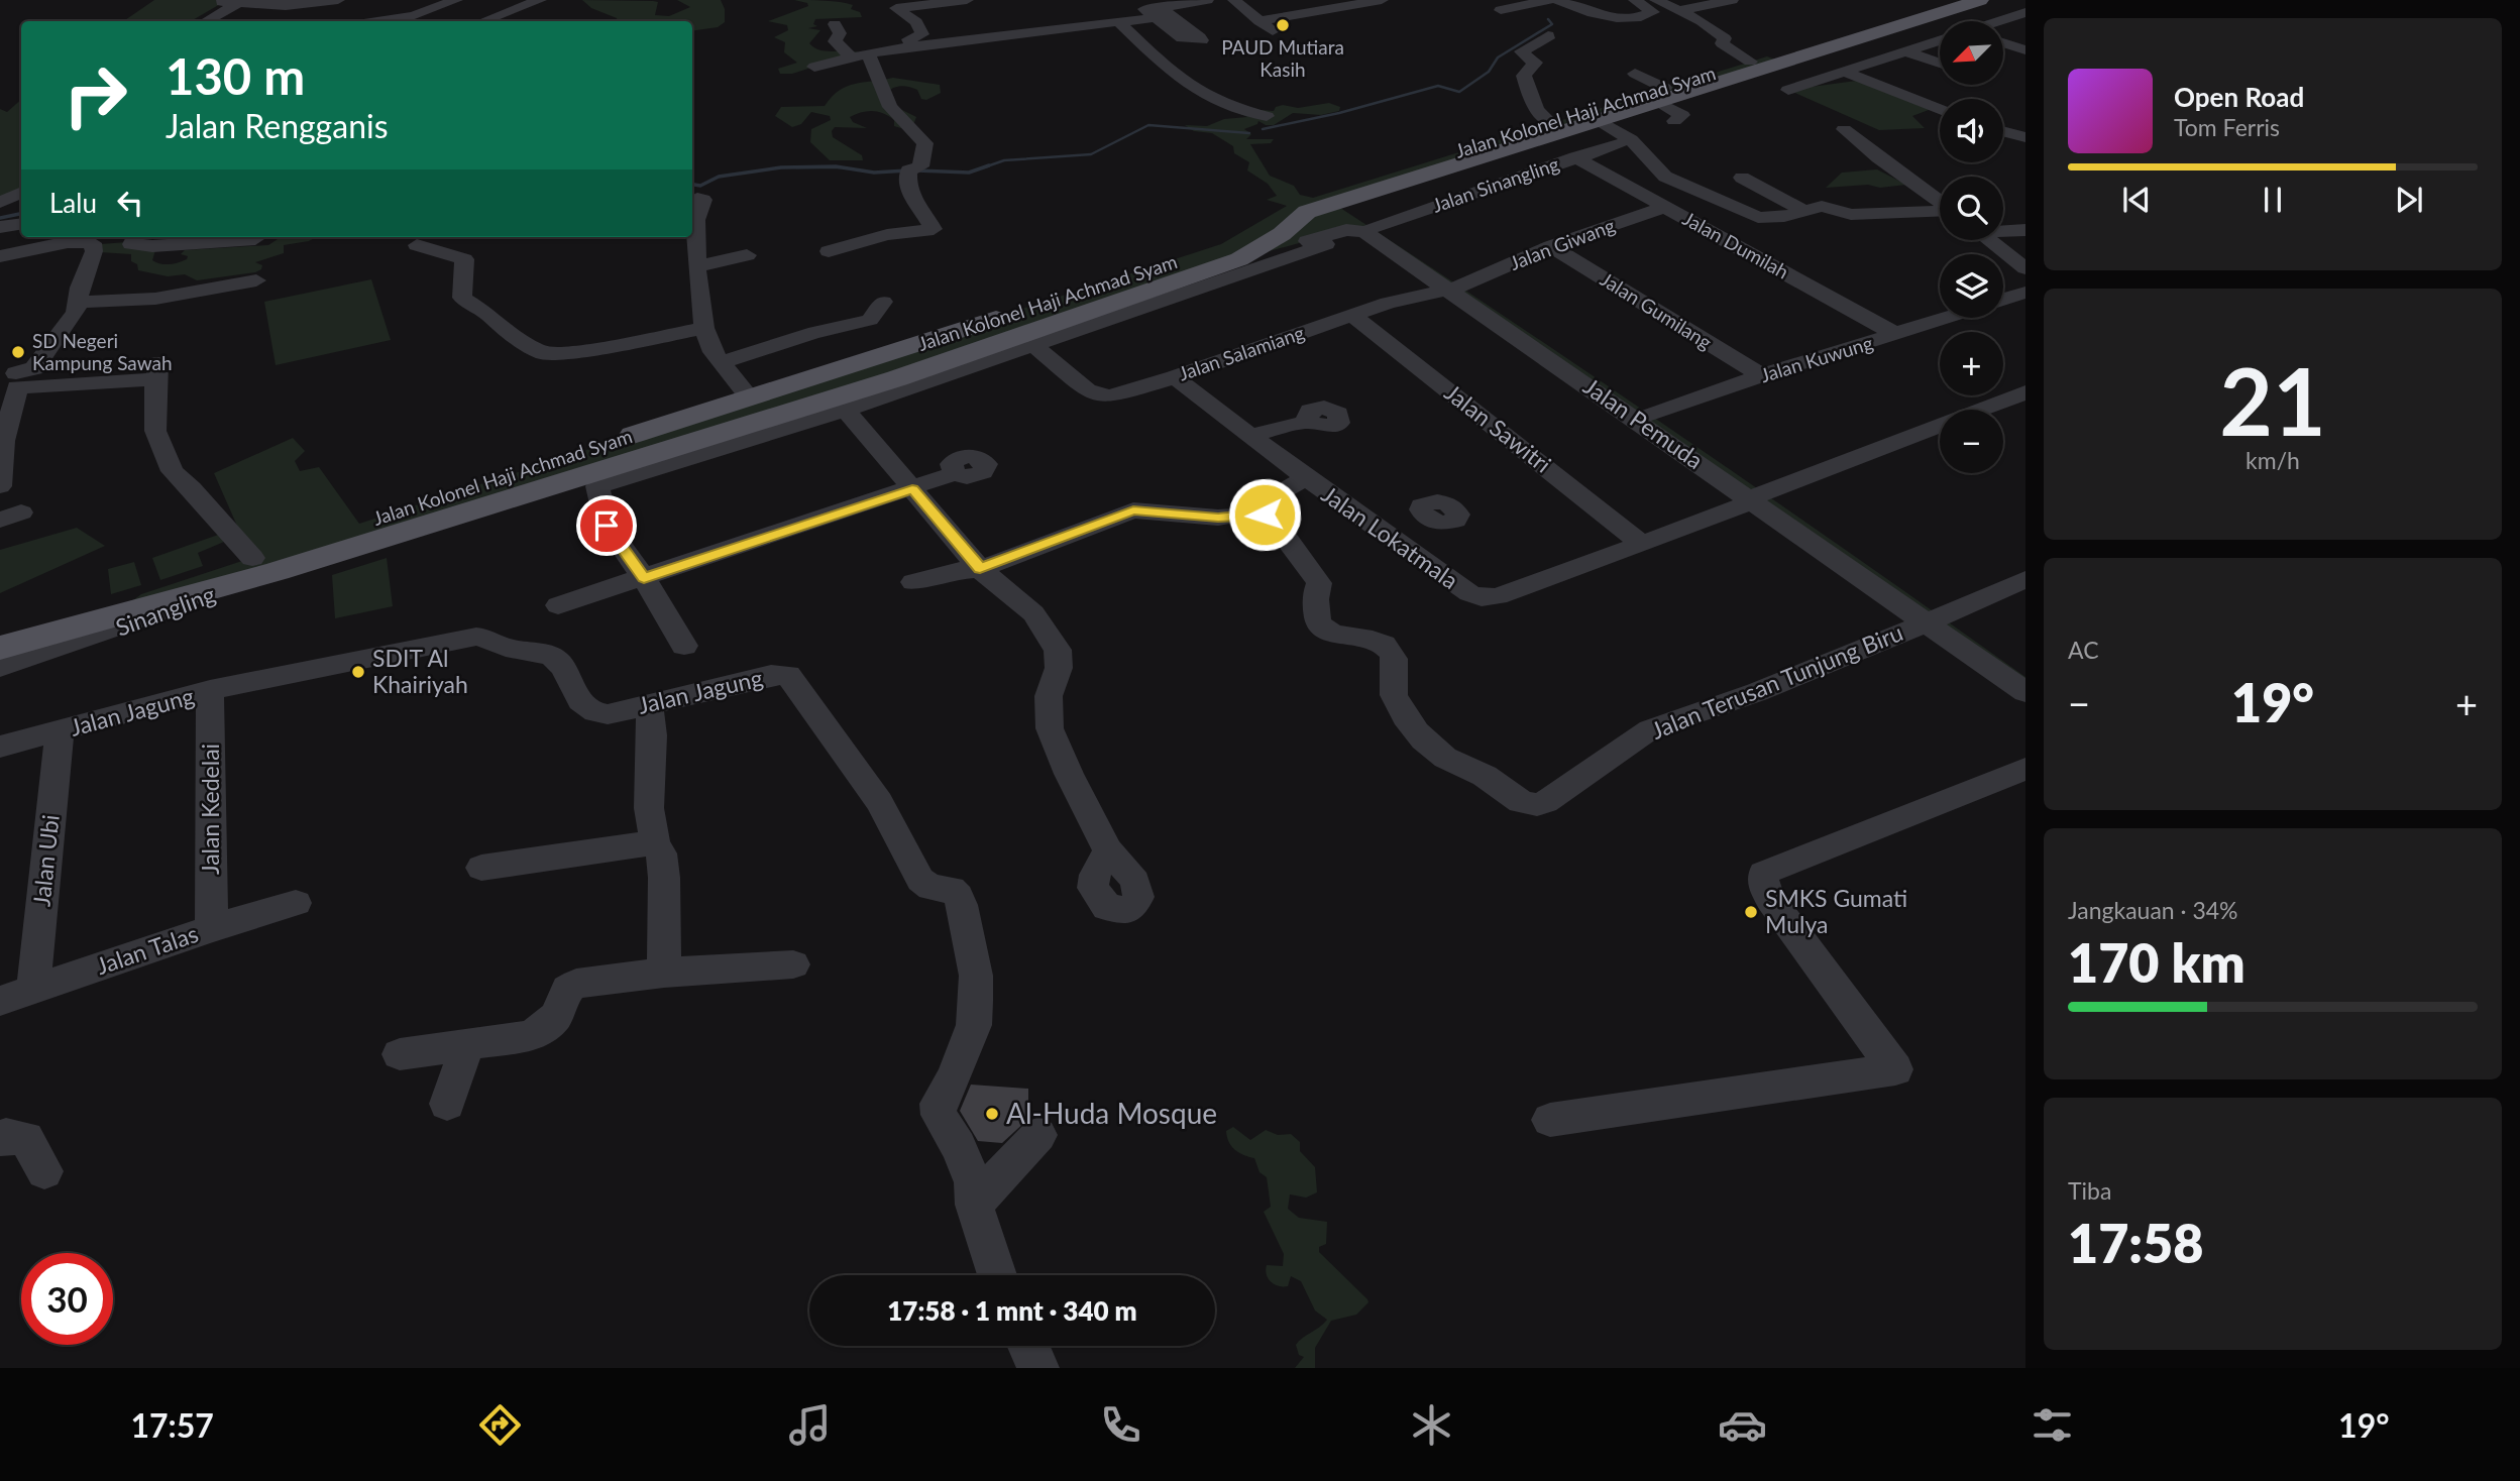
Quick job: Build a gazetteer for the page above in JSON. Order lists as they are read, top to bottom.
{
  "streets": {
    "main road": ["Jalan Kolonel Haji Achmad Syam"],
    "street": [
      "Jalan Sinangling",
      "Jalan Giwang",
      "Jalan Dumilah",
      "Jalan Gumilang",
      "Jalan Salamiang",
      "Jalan Kuwung",
      "Jalan Pemuda",
      "Jalan Sawitri",
      "Jalan Lokatmala",
      "Sinangling",
      "Jalan Terusan Tunjung Biru",
      "Jalan Jagung",
      "Jalan Kedelai",
      "Jalan Ubi",
      "Jalan Talas"
    ]
  },
  "crossings": [
    ["Jalan Kolonel Haji Achmad Syam", "Jalan Pemuda"],
    ["Jalan Kolonel Haji Achmad Syam", "Sinangling"],
    ["Jalan Sinangling", "Jalan Dumilah"],
    ["Jalan Sinangling", "Jalan Pemuda"],
    ["Jalan Giwang", "Jalan Dumilah"],
    ["Jalan Giwang", "Jalan Gumilang"],
    ["Jalan Giwang", "Jalan Salamiang"],
    ["Jalan Giwang", "Jalan Pemuda"],
    ["Jalan Dumilah", "Jalan Kuwung"],
    ["Jalan Gumilang", "Jalan Kuwung"],
    ["Jalan Salamiang", "Jalan Pemuda"],
    ["Jalan Salamiang", "Jalan Sawitri"],
    ["Jalan Salamiang", "Jalan Lokatmala"],
    ["Jalan Kuwung", "Jalan Pemuda"],
    ["Jalan Pemuda", "Jalan Lokatmala"],
    ["Jalan Pemuda", "Jalan Terusan Tunjung Biru"],
    ["Jalan Sawitri", "Jalan Lokatmala"],
    ["Jalan Jagung", "Jalan Kedelai"],
    ["Jalan Jagung", "Jalan Ubi"],
    ["Jalan Kedelai", "Jalan Talas"],
    ["Jalan Ubi", "Jalan Talas"]
  ],
  "places": [
    "PAUD Mutiara Kasih",
    "SD Negeri Kampung Sawah",
    "SDIT Al Khairiyah",
    "SMKS Gumati Mulya",
    "Al-Huda Mosque"
  ],
  "north": "bottom left",
  "page": {
    "map_buttons": ["+", "−"],
    "turn": ["130 m", "Jalan Rengganis"],
    "song": ["Open Road", "Tom Ferris"],
    "then": "Lalu",
    "tile": [
      ["21", "km/h"],
      "AC",
      ["Jangkauan · 34%", "170 km"],
      ["Tiba", "17:58"]
    ],
    "heat": ["−", "19°", "+"],
    "limit": "30",
    "trip": "17:58 · 1 mnt · 340 m",
    "tabs": ["17:57", "19°"]
  }
}
